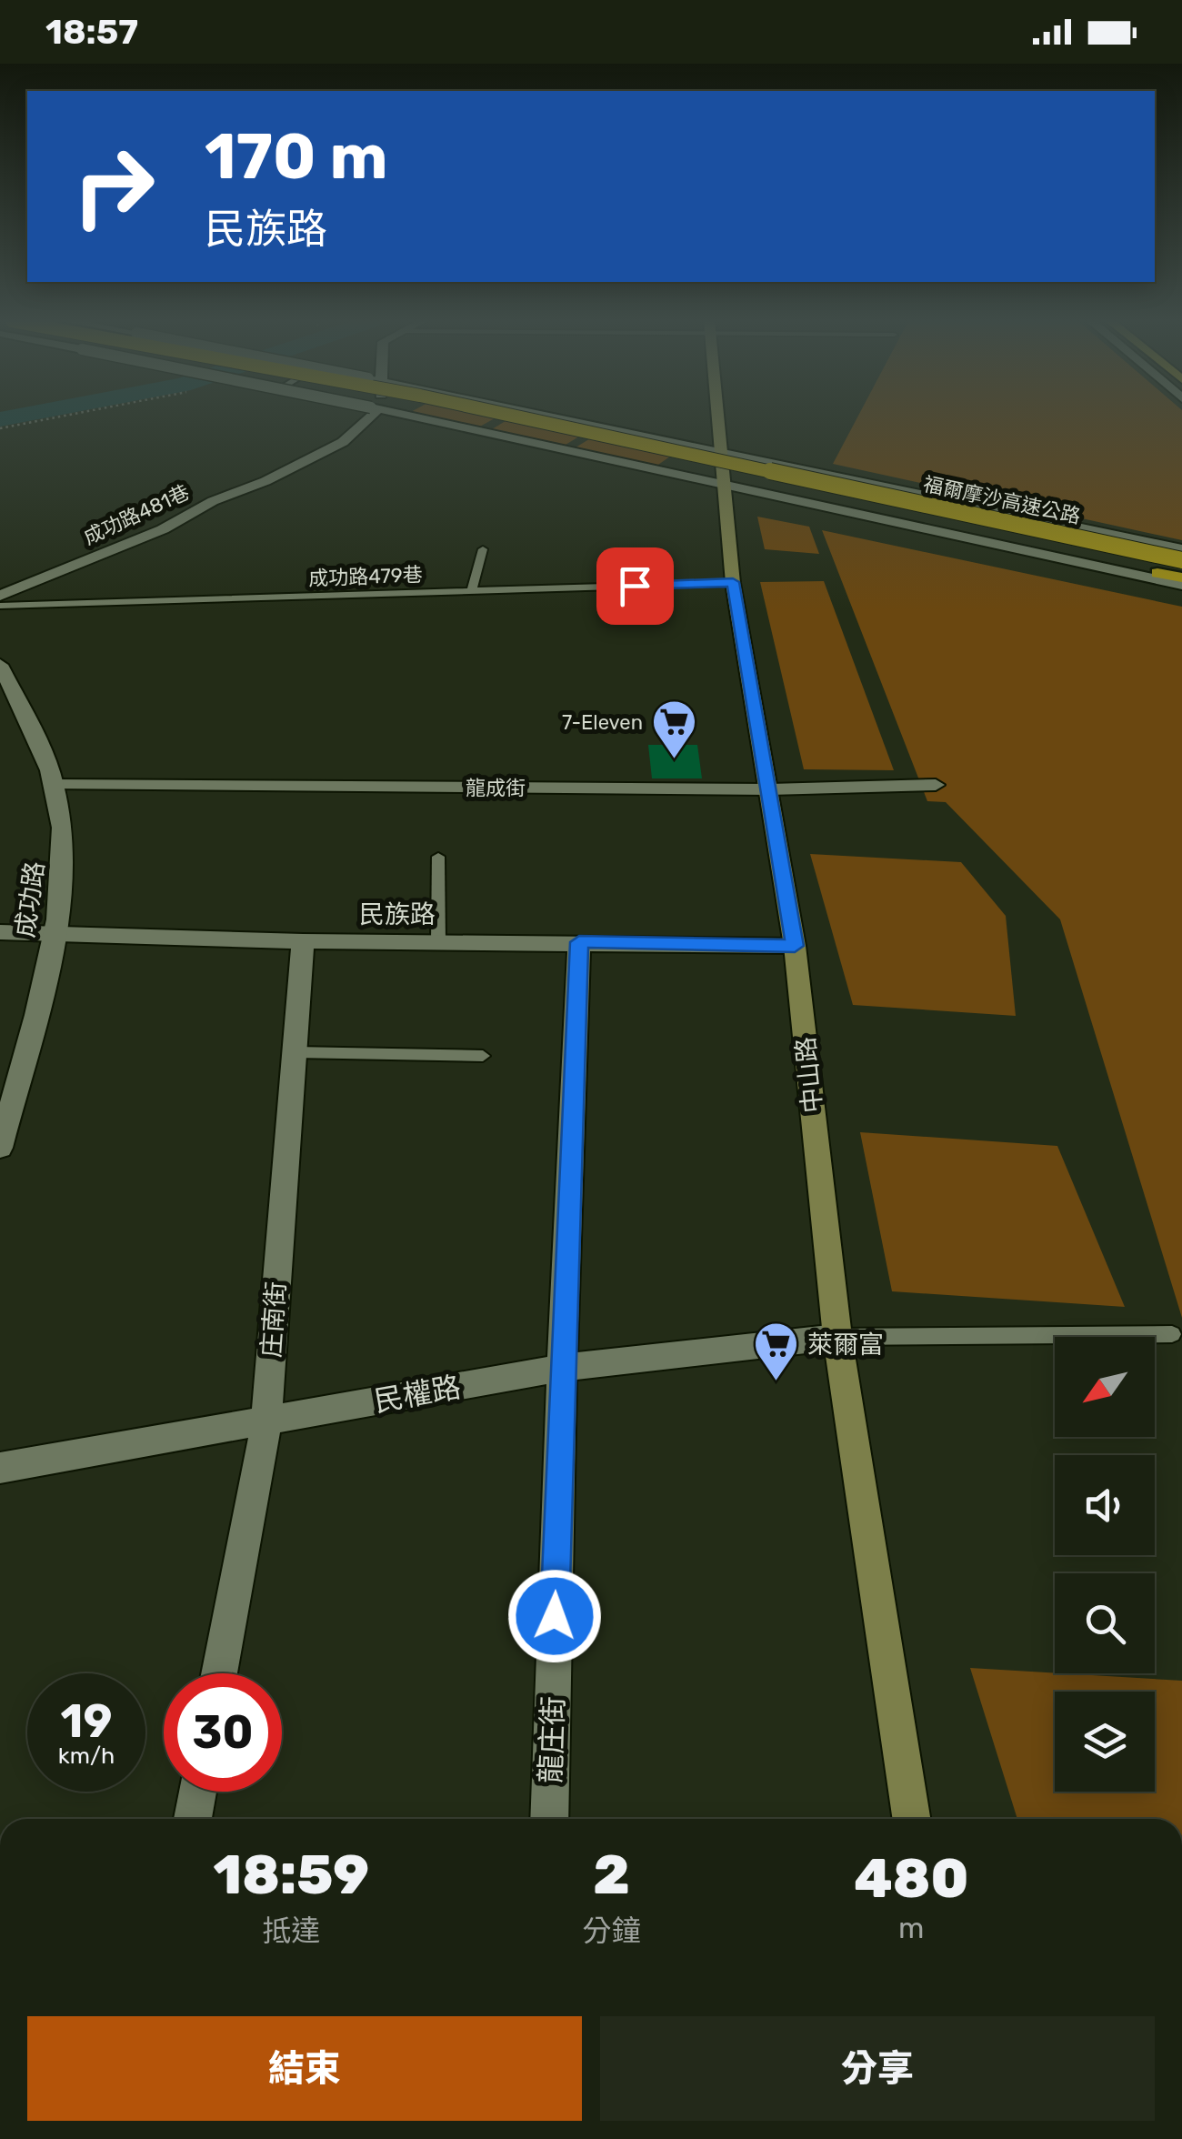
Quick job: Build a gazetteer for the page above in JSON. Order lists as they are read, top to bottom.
{
  "streets": {
    "highway": ["福爾摩沙高速公路"],
    "main road": ["中山路"],
    "street": [
      "成功路481巷",
      "龍成街",
      "成功路",
      "民族路",
      "庄南街",
      "民權路",
      "龍庄街"
    ],
    "lane": ["成功路479巷"]
  },
  "crossings": [
    ["成功路479巷", "中山路"],
    ["龍成街", "成功路"],
    ["龍成街", "中山路"],
    ["成功路", "民族路"],
    ["民族路", "中山路"],
    ["民族路", "庄南街"],
    ["民族路", "龍庄街"],
    ["中山路", "民權路"],
    ["庄南街", "民權路"],
    ["民權路", "龍庄街"]
  ],
  "places": {
    "supermarket": ["7-Eleven", "萊爾富"]
  },
  "north": "bottom left",
  "page": {
    "status": "18:57",
    "turn": ["170 m", "民族路"],
    "speed": "19 km/h",
    "limit": "30",
    "eta": [
      "18:59",
      "抵達",
      "2",
      "分鐘",
      "480",
      "m"
    ],
    "buttons": ["結束", "分享"]
  }
}
